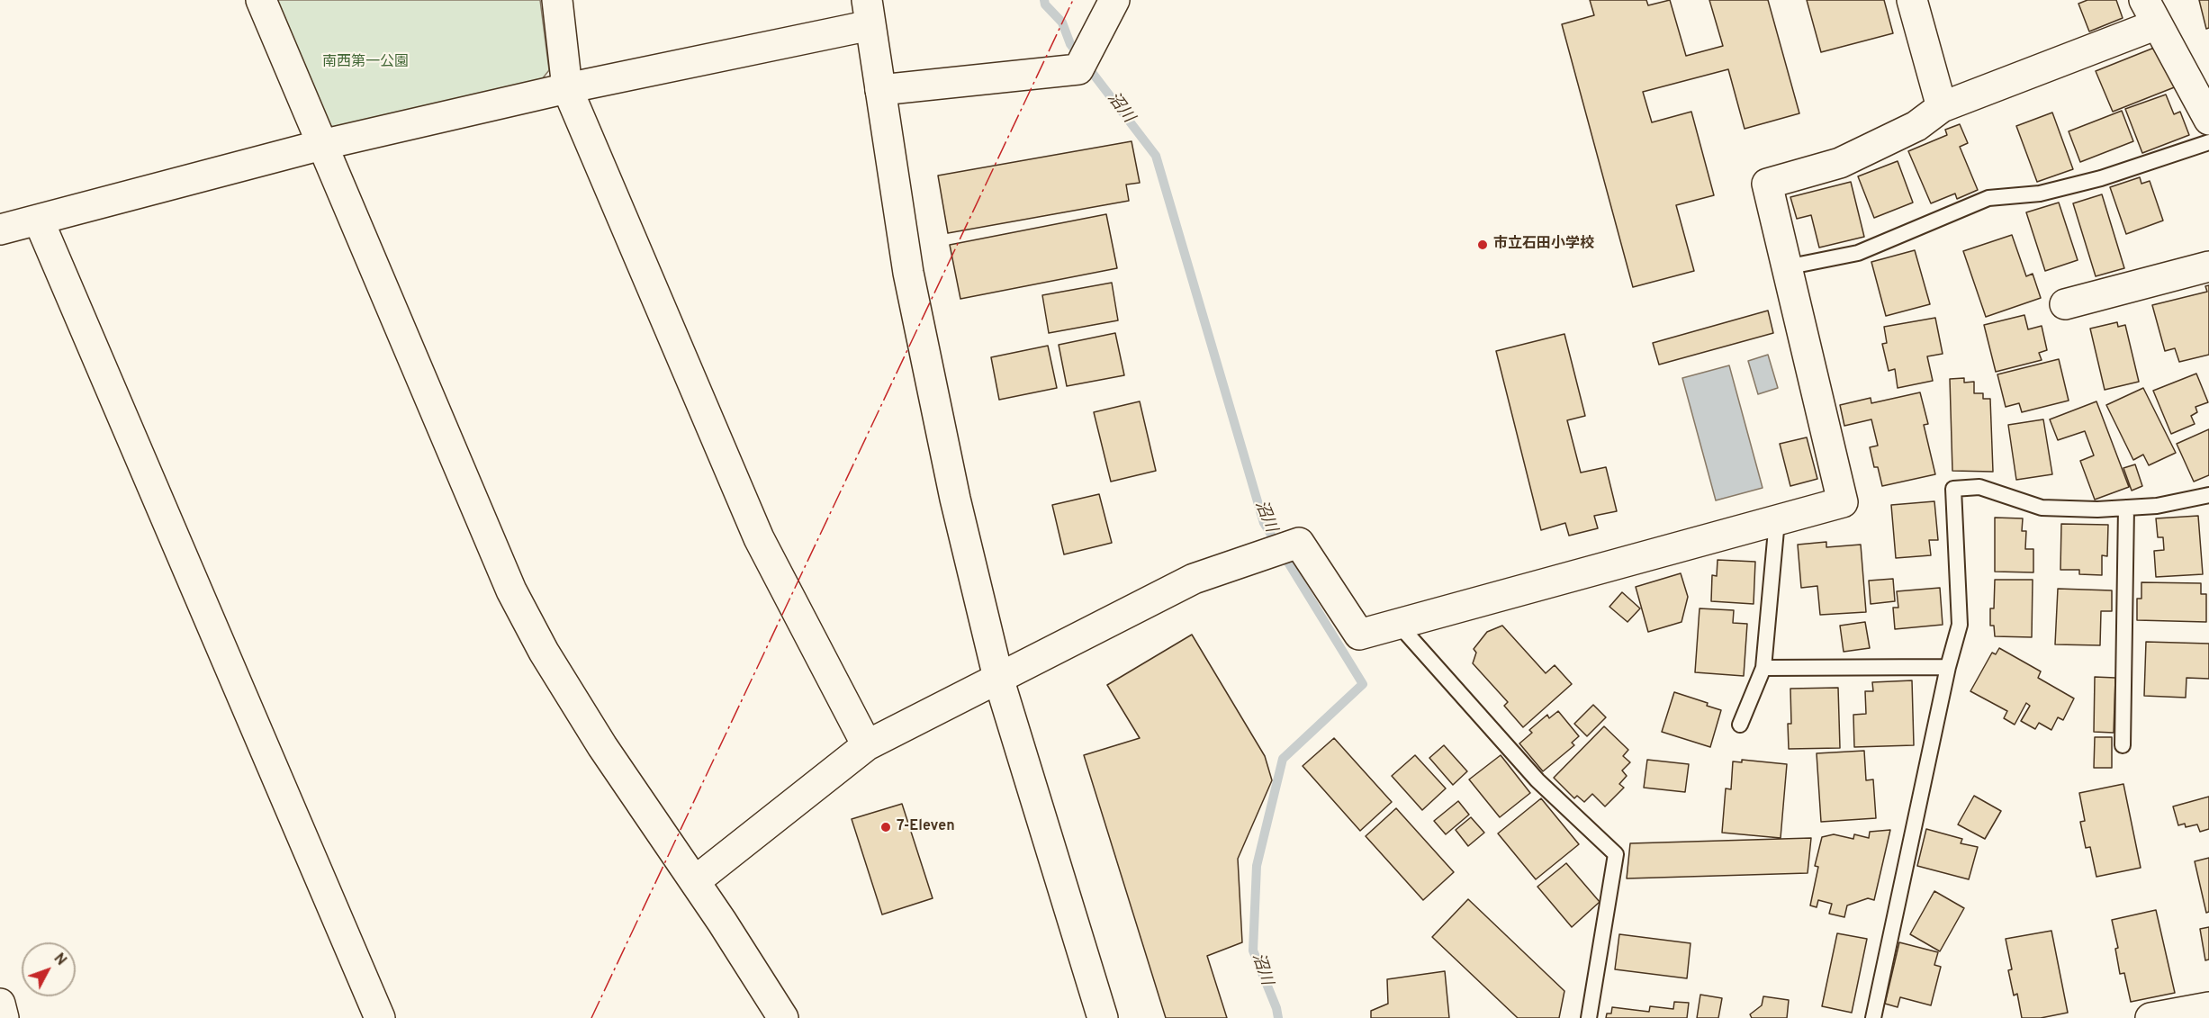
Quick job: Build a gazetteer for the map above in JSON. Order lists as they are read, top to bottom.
{
  "water": ["沼川"],
  "parks": ["南西第一公園"],
  "places": ["市立石田小学校", "7-Eleven"],
  "north": "top right"
}
